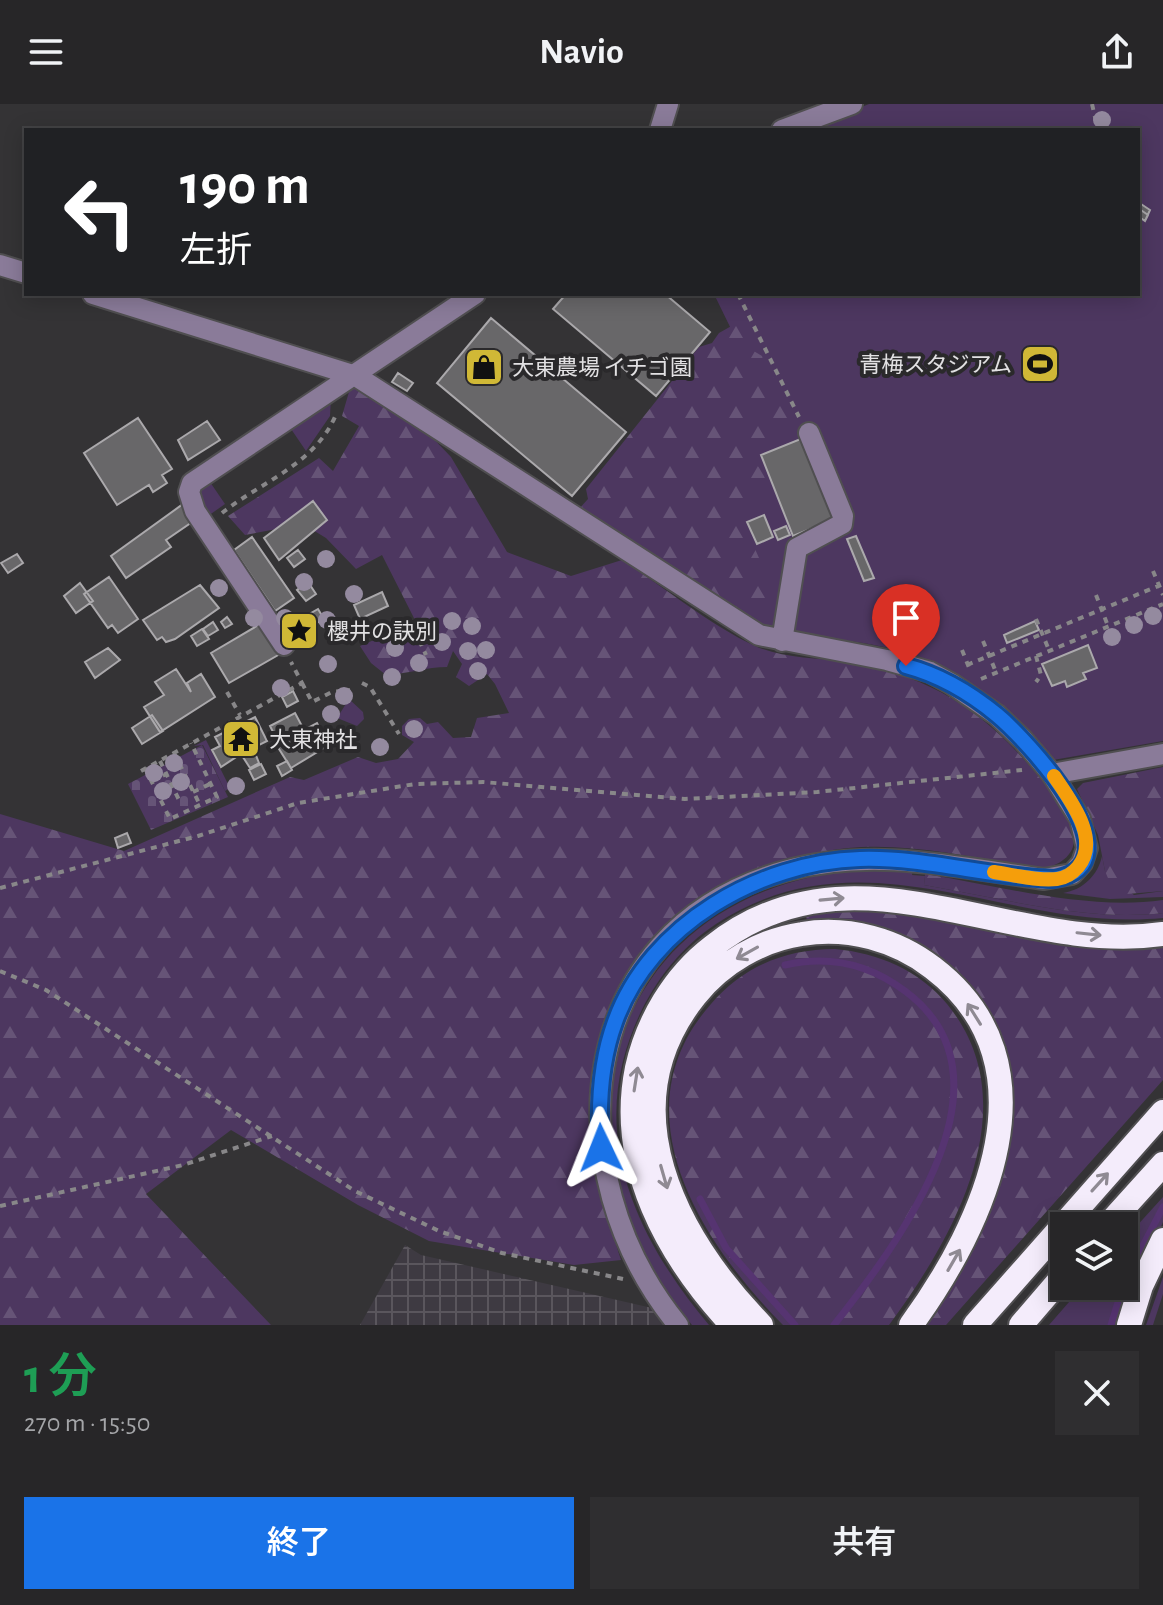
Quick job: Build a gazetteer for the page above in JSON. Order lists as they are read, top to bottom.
{
  "places": {
    "sports": ["青梅スタジアム"],
    "shop": ["大東農場 イチゴ園"],
    "place": ["櫻井の訣別"],
    "temple": ["大東神社"]
  },
  "page": {
    "header": "Navio",
    "turn": ["190 m", "左折"],
    "heading": ["1 分", "270 m · 15:50"],
    "buttons": ["終了", "共有"]
  }
}
